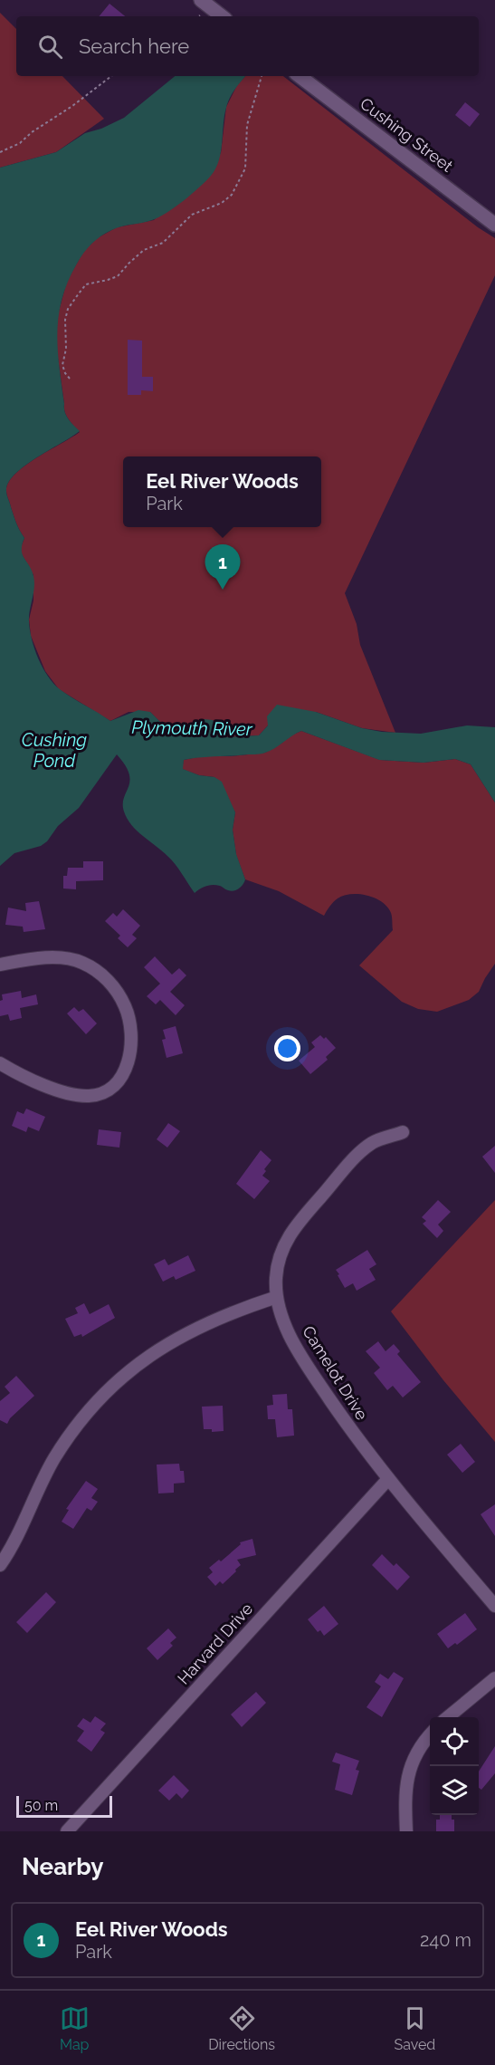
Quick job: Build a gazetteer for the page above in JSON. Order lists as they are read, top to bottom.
{
  "streets": {
    "street": ["Cushing Street", "Camelot Drive", "Harvard Drive"]
  },
  "crossings": [
    ["Camelot Drive", "Harvard Drive"]
  ],
  "water": ["Plymouth River", "Cushing Pond"],
  "scale_bar": "50 m",
  "page": {
    "search": "Search here",
    "popup": ["Eel River Woods", "Park"],
    "pins": "1",
    "scale": "50 m",
    "heading": "Nearby",
    "list": [
      {
        "mark": "1",
        "name": "Eel River Woods",
        "note": "Park",
        "value": "240 m"
      }
    ],
    "nav": ["Map", "Directions", "Saved"]
  }
}
